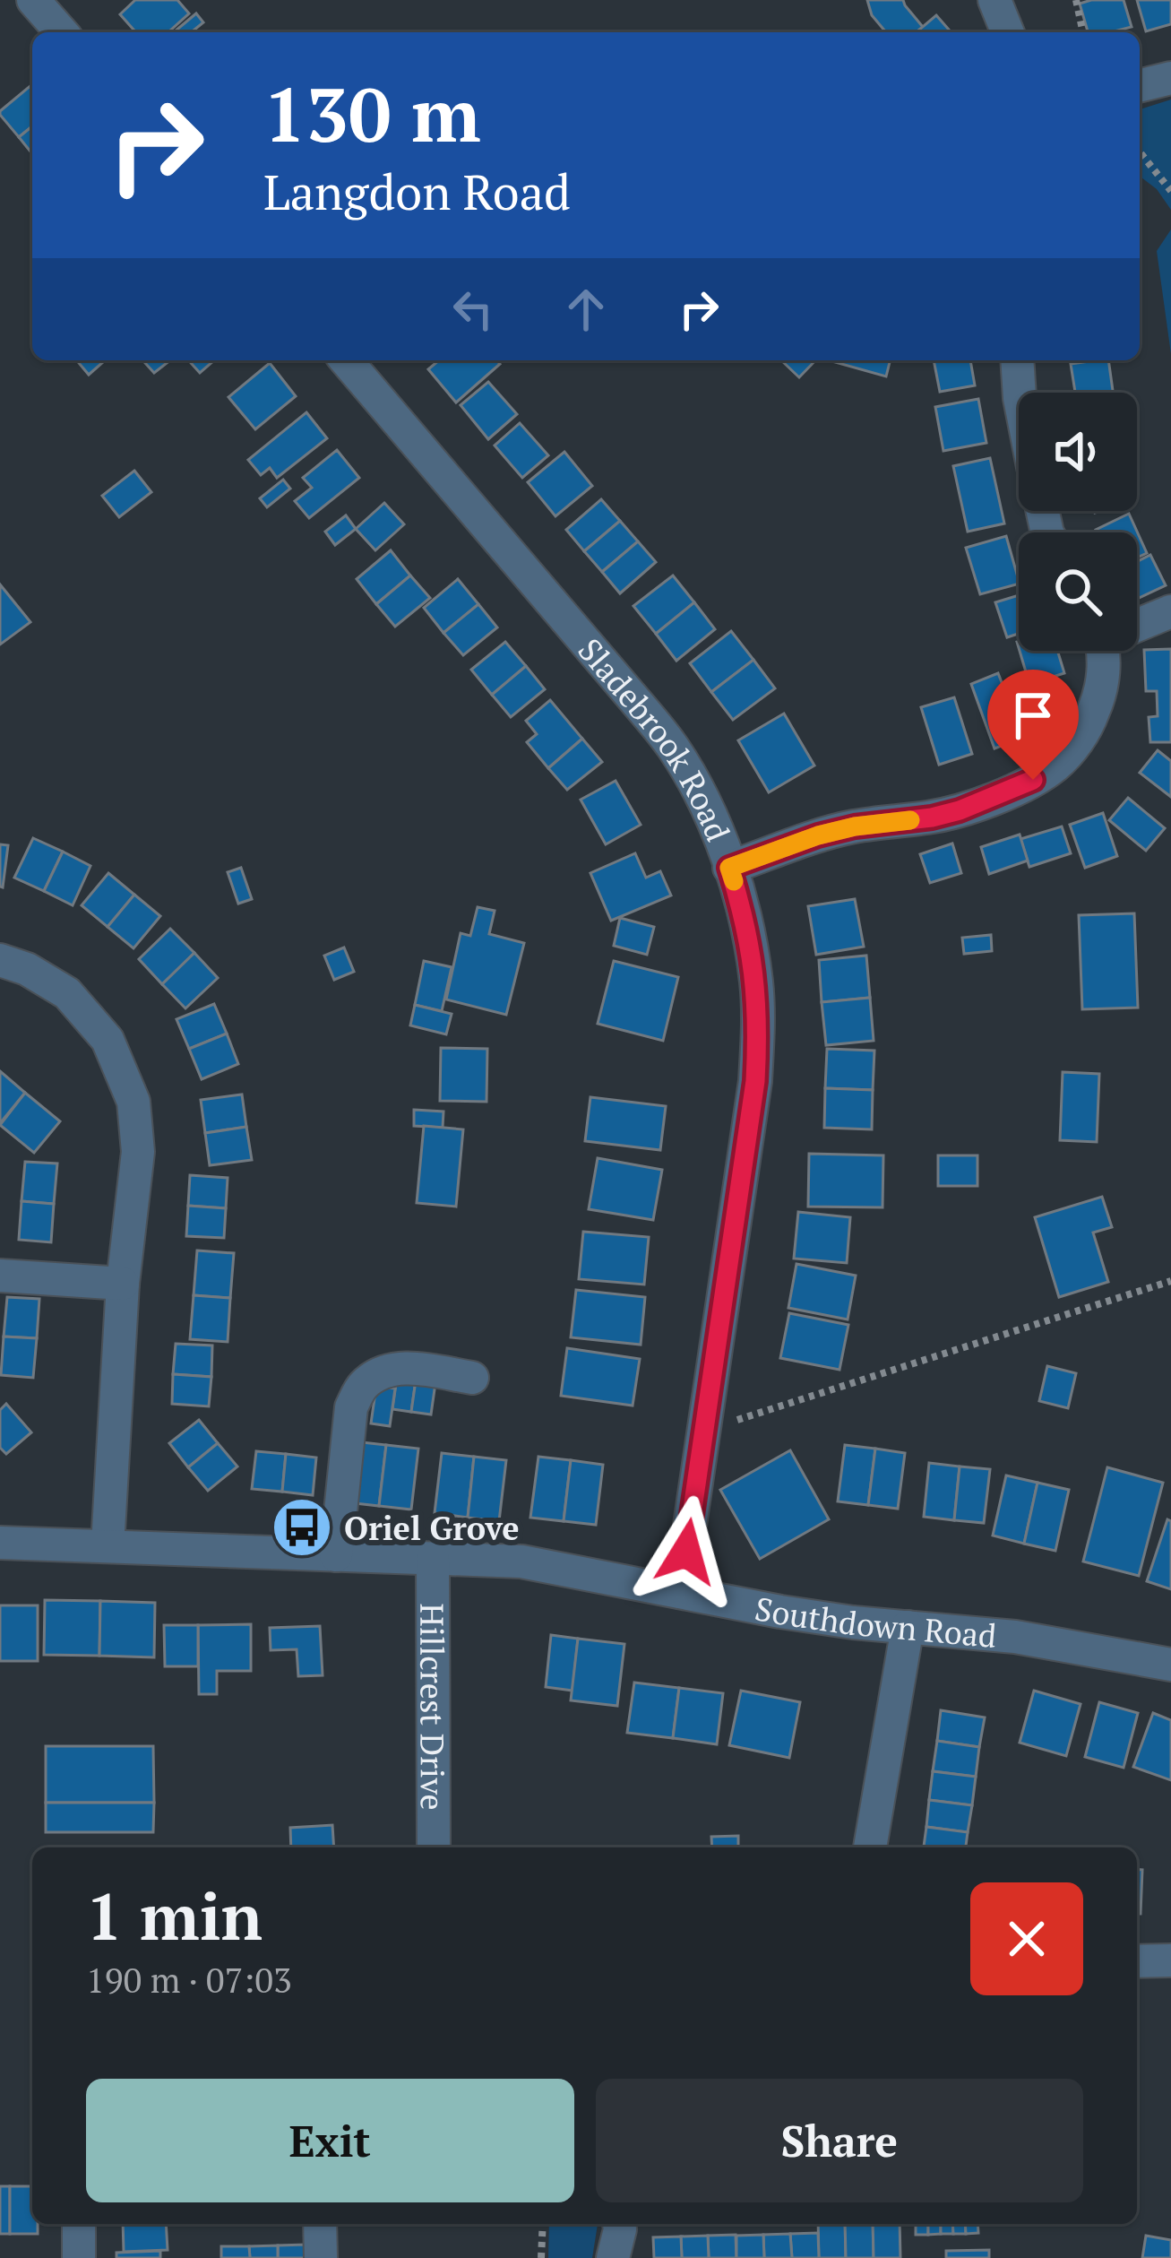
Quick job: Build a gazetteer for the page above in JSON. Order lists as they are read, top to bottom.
{
  "streets": {
    "street": ["Sladebrook Road", "Southdown Road", "Hillcrest Drive"]
  },
  "crossings": [
    ["Sladebrook Road", "Southdown Road"],
    ["Southdown Road", "Hillcrest Drive"]
  ],
  "places": {
    "bus stop": ["Oriel Grove"]
  },
  "page": {
    "turn": ["130 m", "Langdon Road"],
    "heading": ["1 min", "190 m · 07:03"],
    "buttons": ["Exit", "Share"]
  }
}
